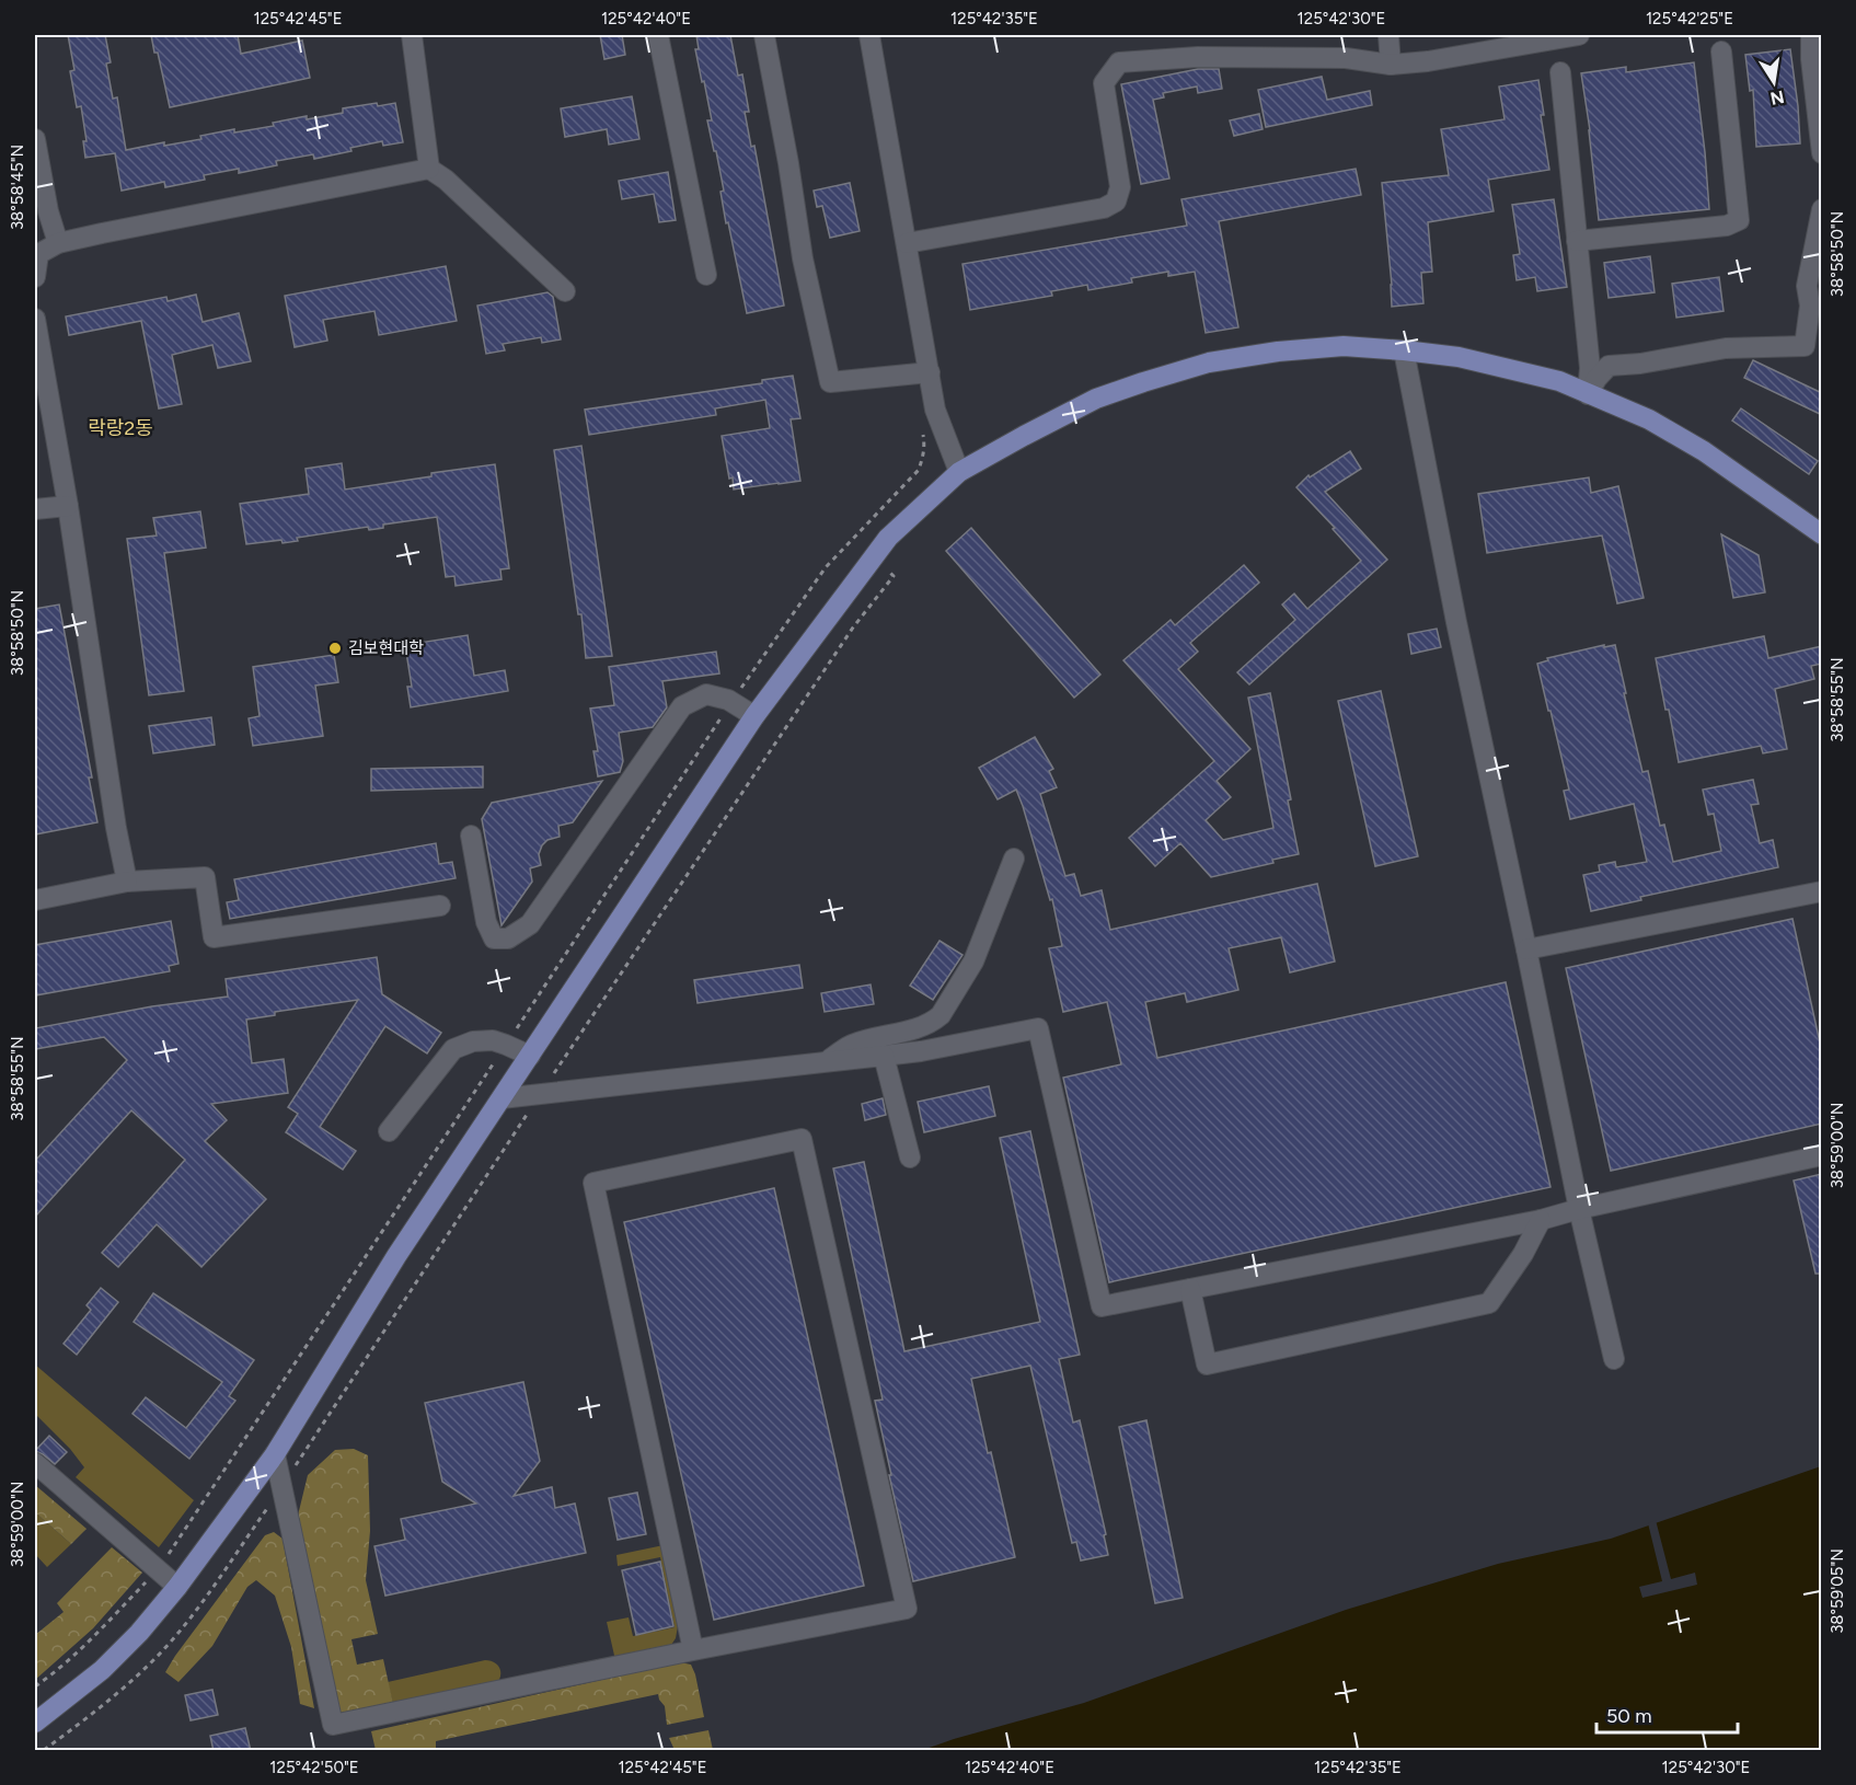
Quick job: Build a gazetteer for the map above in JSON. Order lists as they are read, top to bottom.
{
  "districts": ["락랑2동"],
  "places": ["김보현대학"],
  "scale_bar": "50 m",
  "north": "bottom",
  "coordinates": [
    "125°42'45\"E",
    "125°42'40\"E",
    "125°42'35\"E",
    "125°42'30\"E",
    "125°42'25\"E",
    "38°58'45\"N",
    "38°58'50\"N",
    "38°58'55\"N",
    "38°59'00\"N",
    "38°59'05\"N",
    "125°42'50\"E"
  ]
}
